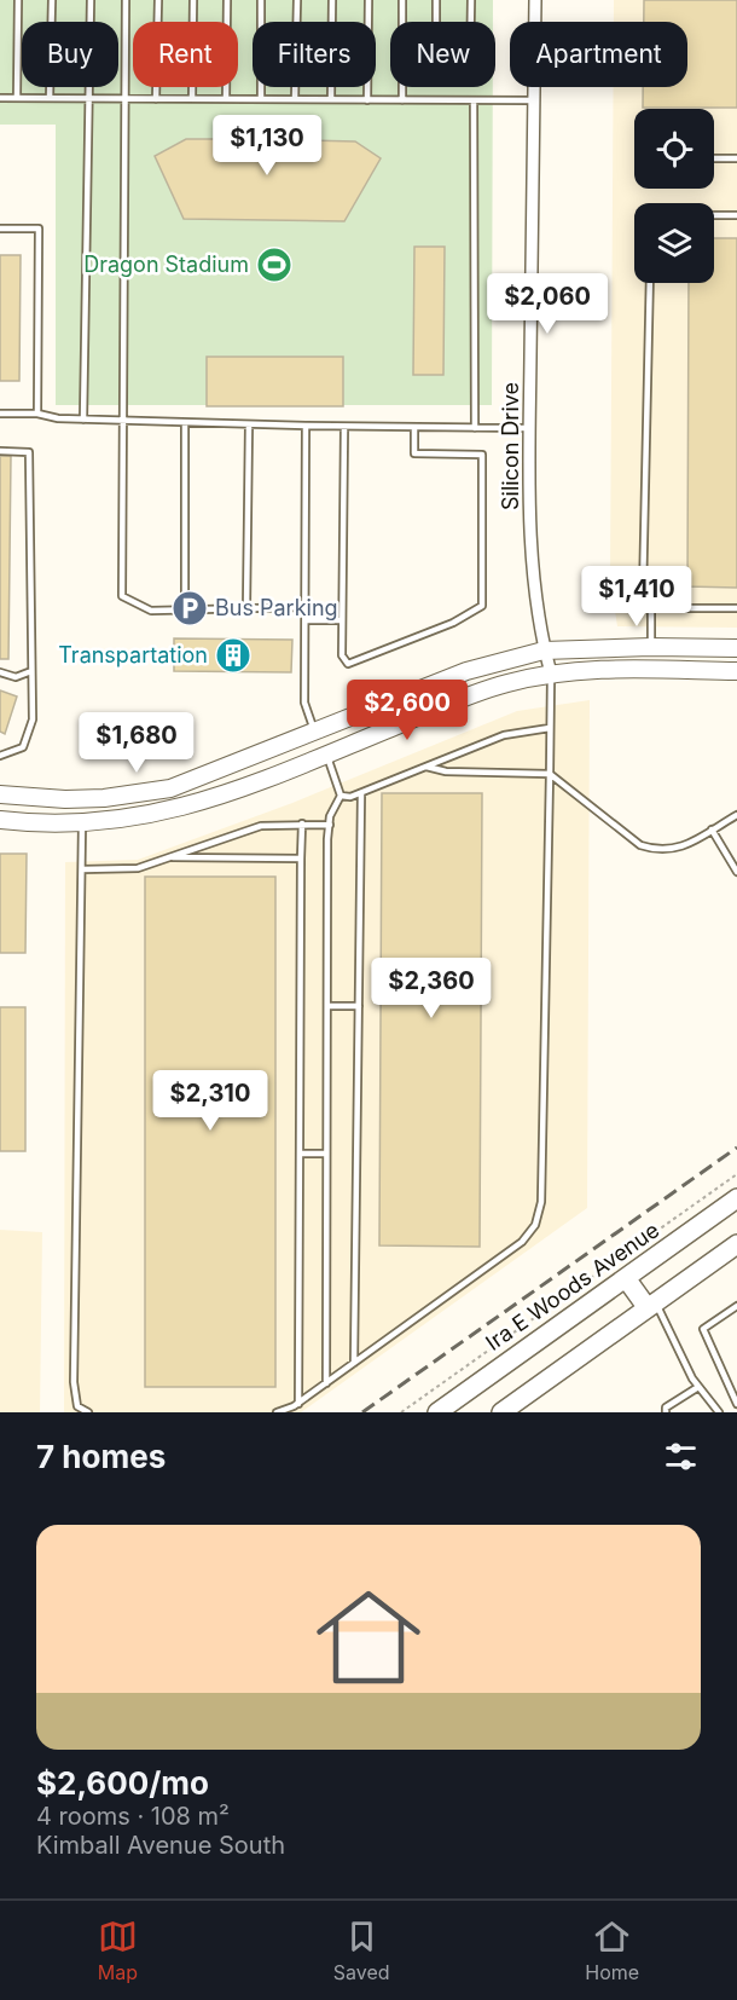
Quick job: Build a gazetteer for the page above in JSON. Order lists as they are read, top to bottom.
{
  "streets": {
    "main road": ["Ira E Woods Avenue"],
    "street": ["Silicon Drive"]
  },
  "places": {
    "sports": ["Dragon Stadium"],
    "parking": ["Bus Parking"],
    "building": ["Transpartation"]
  },
  "page": {
    "chip": [
      "Buy",
      "Rent",
      "Filters",
      "New",
      "Apartment"
    ],
    "price": [
      "$1,130",
      "$2,060",
      "$1,410",
      "$2,600",
      "$1,680",
      "$2,360",
      "$2,310"
    ],
    "heading": "7 homes",
    "list": [
      {
        "name": "$2,600/mo",
        "note": "4 rooms · 108 m² · Kimball Avenue South"
      }
    ],
    "tabs": ["Map", "Saved", "Home"]
  }
}
